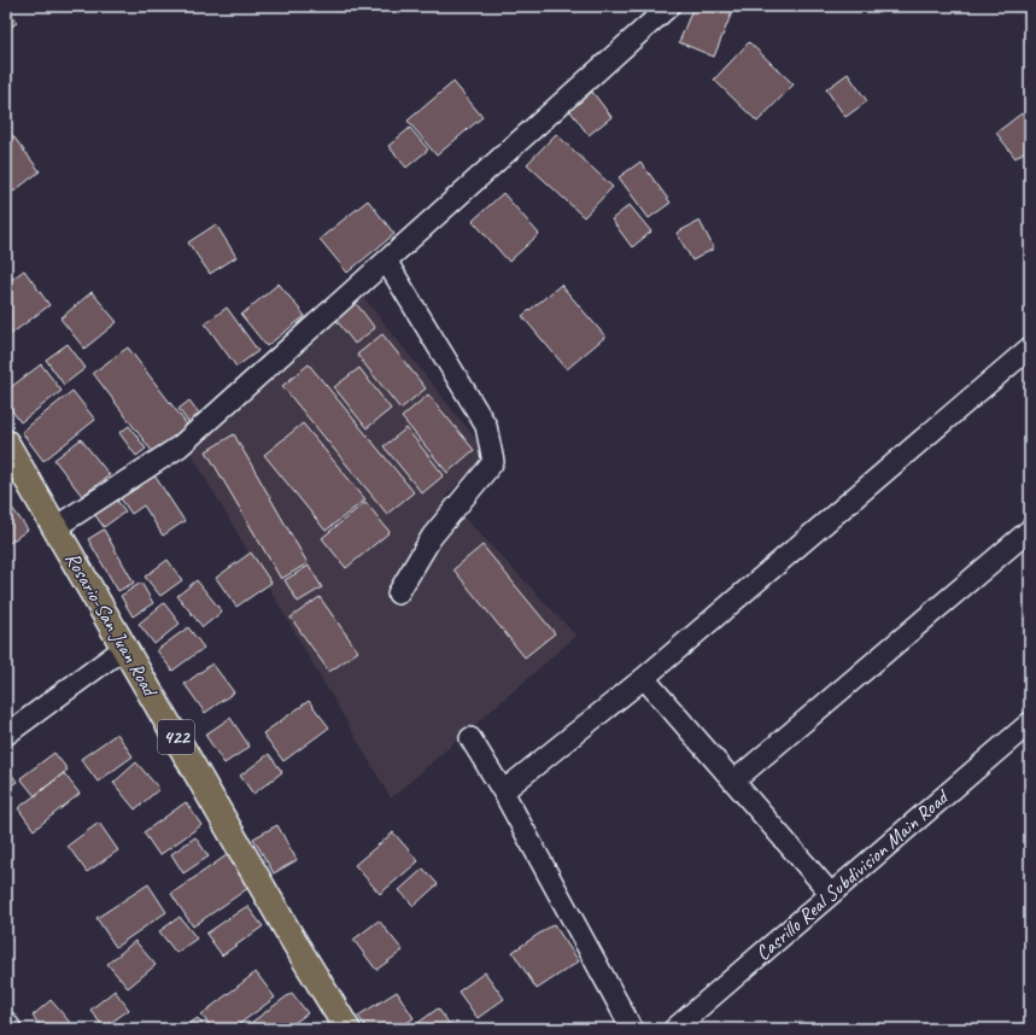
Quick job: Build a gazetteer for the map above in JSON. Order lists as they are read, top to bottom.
{
  "streets": {
    "main road": ["Rosario-San Juan Road", "422"],
    "street": ["Casrillo Real Subdivision Main Road"]
  }
}
